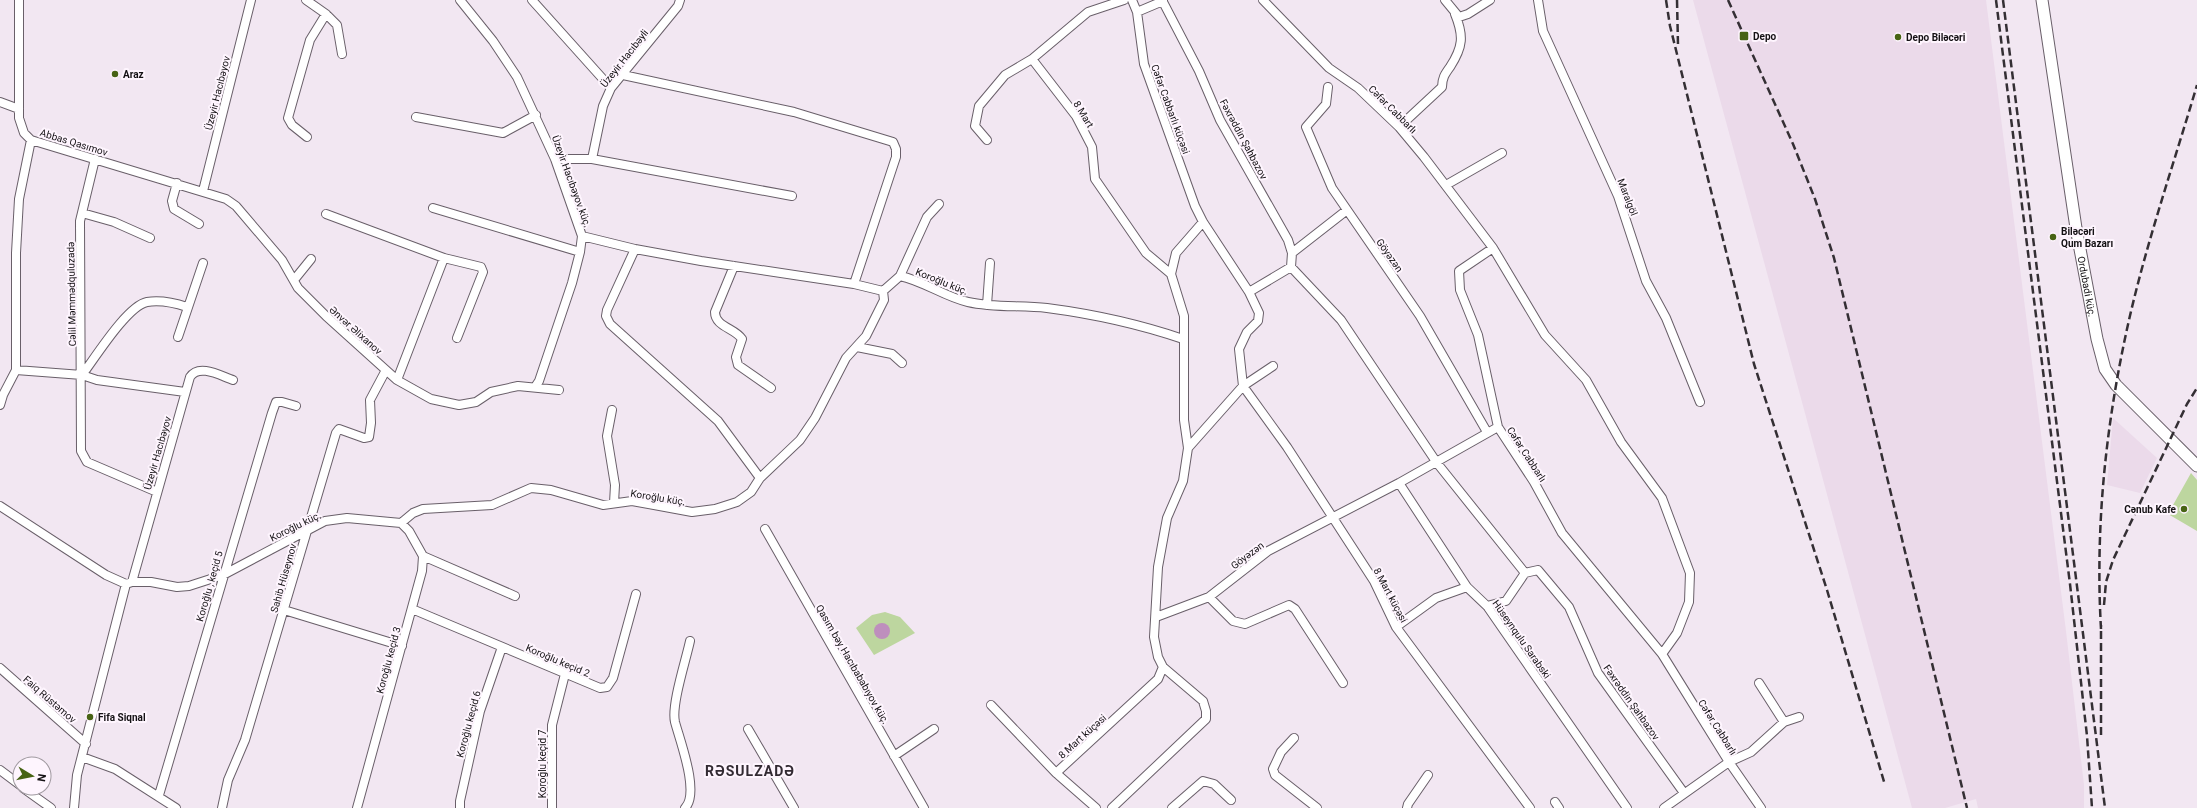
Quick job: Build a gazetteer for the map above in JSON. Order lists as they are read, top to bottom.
{
  "streets": {
    "main road": ["Ordubadi küç."],
    "street": [
      "Üzeyir Hacıbəyli",
      "Üzeyir Hacıbəyov",
      "Cəfər Cabbarlı küçəsi",
      "Cəfər Cabbarlı",
      "8 Mart",
      "Fəxrəddin Şahbazov",
      "Abbas Qasımov",
      "Üzeyir Hacıbəyov küç.",
      "Maralgöl",
      "Göyəzən",
      "Koroğlu küç.",
      "Cəlil Məmmədquluzadə",
      "Ənvər Əlixanov",
      "Sahib Hüseynov",
      "Koroğlu , keçid 5",
      "8 Mart küçəsi",
      "Hüseynqulu Sarabski",
      "Koroğlu keçid 3",
      "Koroğlu keçid 2",
      "Qasım bəy Hacıbababıyov küç.",
      "Faiq Rüstəmov",
      "Koroğlu keçid 6",
      "Koroğlu keçid 7"
    ]
  },
  "crossings": [
    ["Üzeyir Hacıbəyov", "Abbas Qasımov"],
    ["Üzeyir Hacıbəyov", "Koroğlu küç."],
    ["Üzeyir Hacıbəyov", "Cəlil Məmmədquluzadə"],
    ["Üzeyir Hacıbəyov", "Ənvər Əlixanov"],
    ["Üzeyir Hacıbəyov", "Faiq Rüstəmov"],
    ["Cəfər Cabbarlı", "Göyəzən"],
    ["Abbas Qasımov", "Cəlil Məmmədquluzadə"],
    ["Abbas Qasımov", "Ənvər Əlixanov"],
    ["Üzeyir Hacıbəyov küç.", "Ənvər Əlixanov"],
    ["Göyəzən", "8 Mart küçəsi"],
    ["Göyəzən", "Hüseynqulu Sarabski"],
    ["Koroğlu küç.", "Sahib Hüseynov"],
    ["Koroğlu küç.", "Koroğlu , keçid 5"],
    ["Ənvər Əlixanov", "Sahib Hüseynov"],
    ["Koroğlu keçid 3", "Koroğlu keçid 2"],
    ["Koroğlu keçid 2", "Koroğlu keçid 6"],
    ["Koroğlu keçid 2", "Koroğlu keçid 7"]
  ],
  "districts": ["RƏSULZADƏ"],
  "places": {
    "transit": ["Depo"],
    "other": [
      "Depo Biləcəri",
      "Araz",
      "Biləcəri Qum Bazarı",
      "Cənub Kafe",
      "Fifa Siqnal"
    ]
  },
  "north": "right"
}
